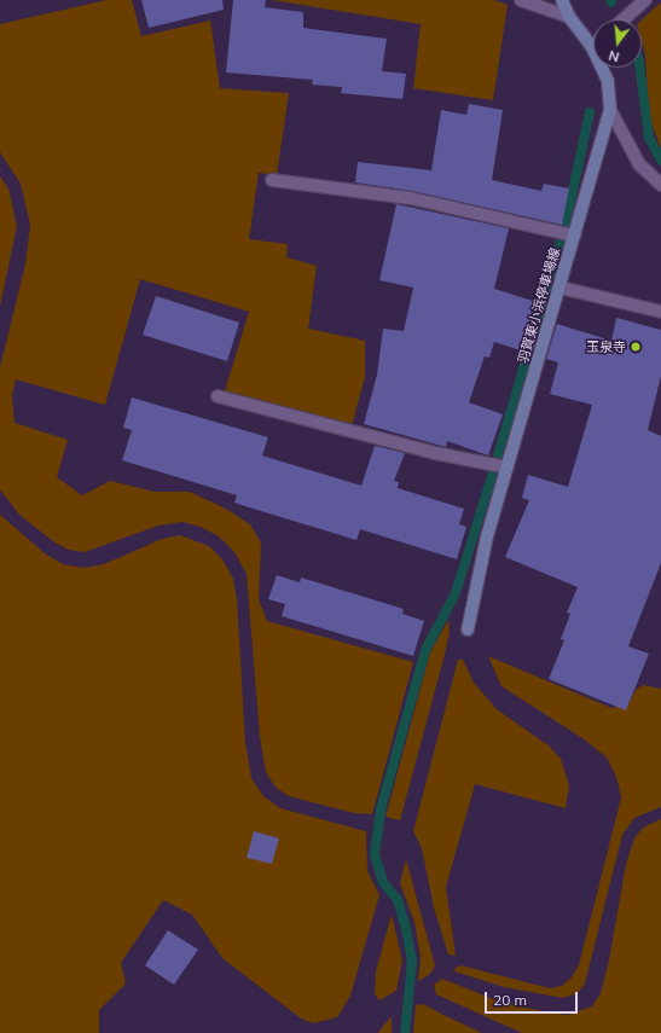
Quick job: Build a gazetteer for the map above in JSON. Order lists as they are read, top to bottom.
{
  "streets": {
    "main road": ["羽賀東小浜停車場線"]
  },
  "places": ["玉泉寺"],
  "scale_bar": "20 m",
  "north": "bottom"
}
